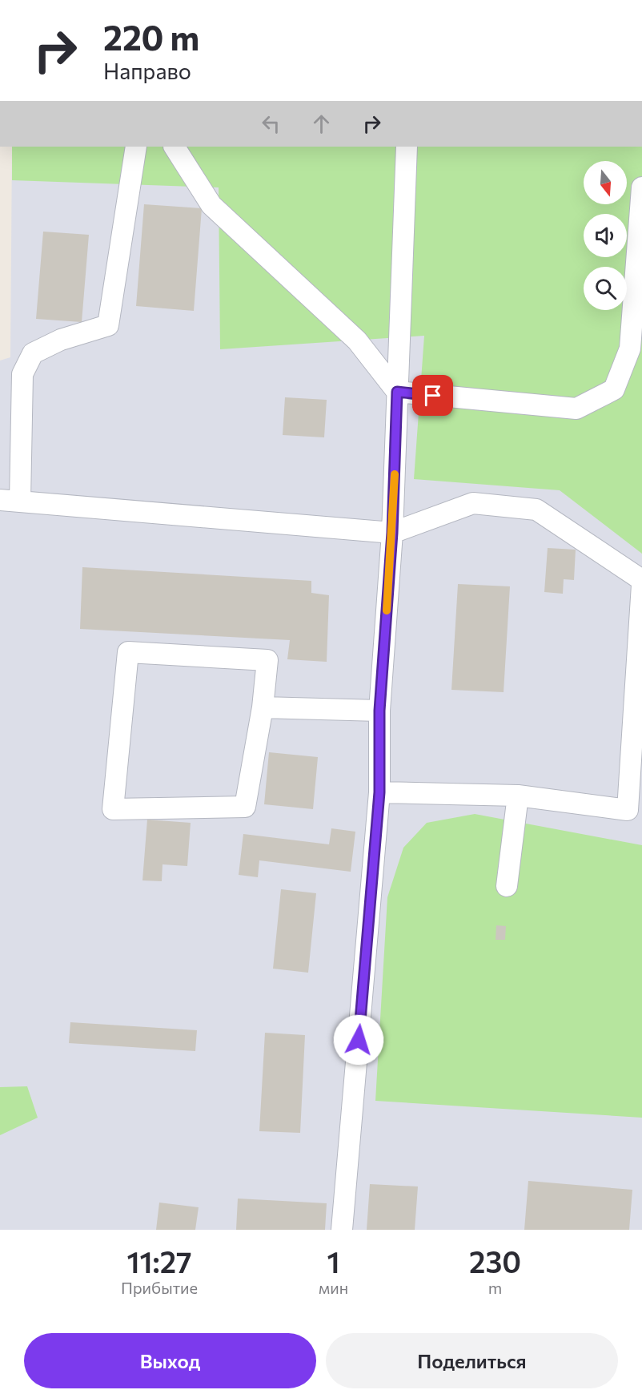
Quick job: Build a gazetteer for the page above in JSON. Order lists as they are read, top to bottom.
{
  "north": "bottom",
  "page": {
    "turn": ["220 m", "Направо"],
    "eta": [
      "11:27",
      "Прибытие",
      "1",
      "мин",
      "230",
      "m"
    ],
    "buttons": ["Выход", "Поделиться"]
  }
}
